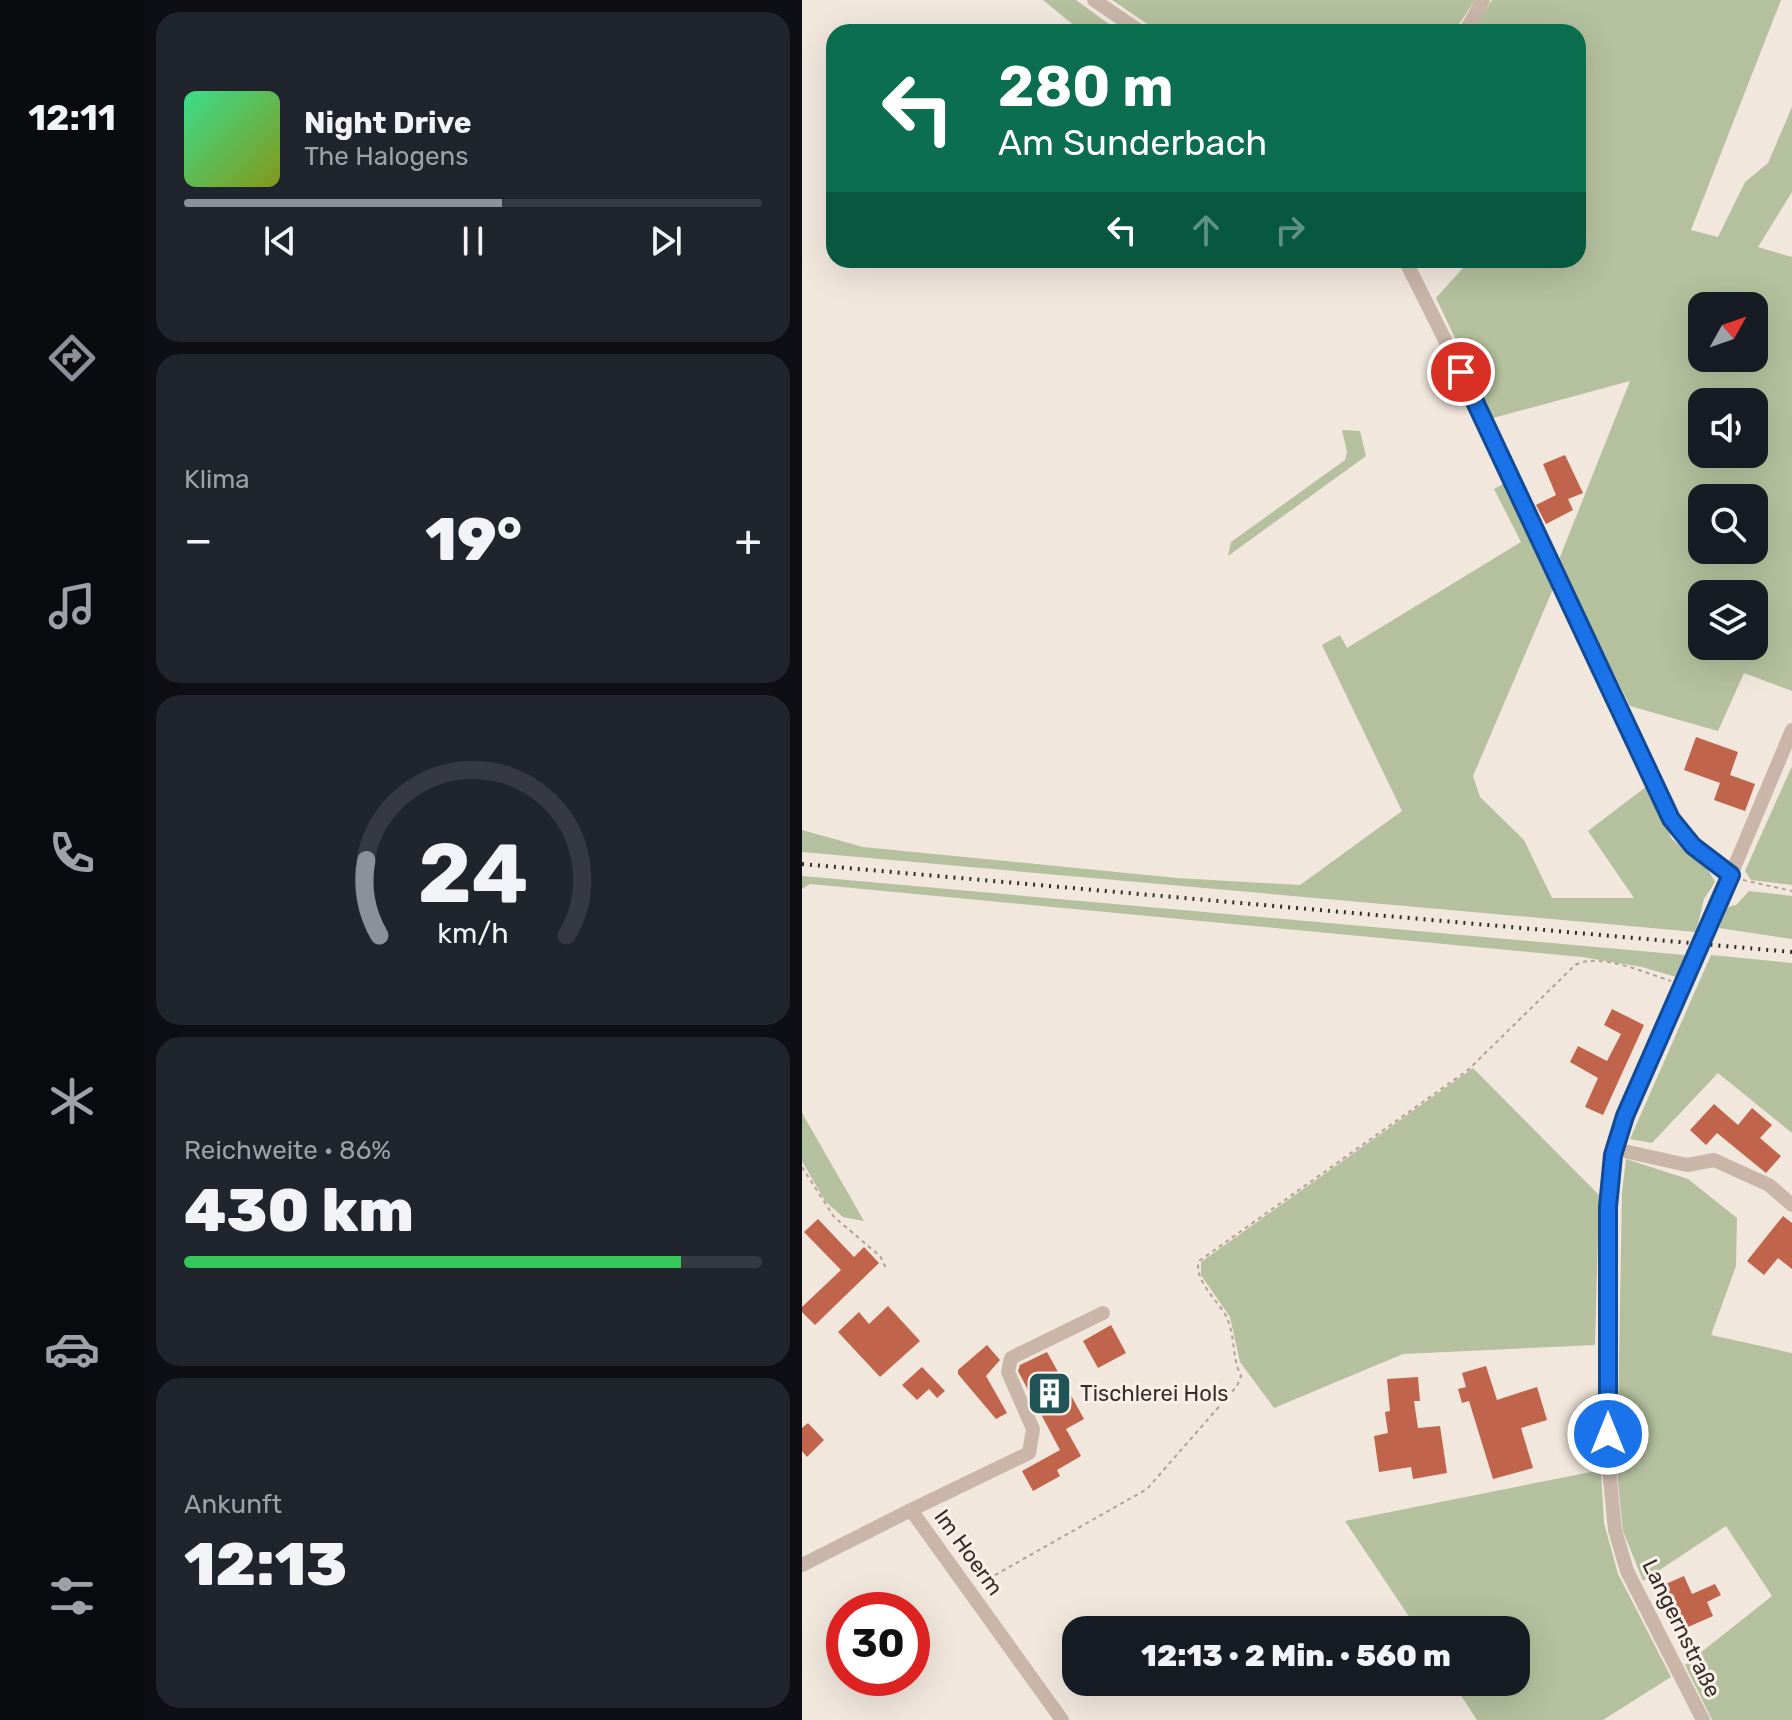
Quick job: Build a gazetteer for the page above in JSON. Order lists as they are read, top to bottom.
{
  "streets": {
    "street": ["Im Hoerm", "Langernstraße"]
  },
  "places": {
    "building": ["Tischlerei Hols"]
  },
  "north": "top right",
  "page": {
    "tabs": "12:11",
    "turn": ["280 m", "Am Sunderbach"],
    "song": ["Night Drive", "The Halogens"],
    "tile": [
      "Klima",
      ["Reichweite · 86%", "430 km"],
      ["Ankunft", "12:13"]
    ],
    "heat": ["−", "19°", "+"],
    "limit": "30",
    "trip": "12:13 · 2 Min. · 560 m",
    "gauge": ["24", "km/h"]
  }
}
